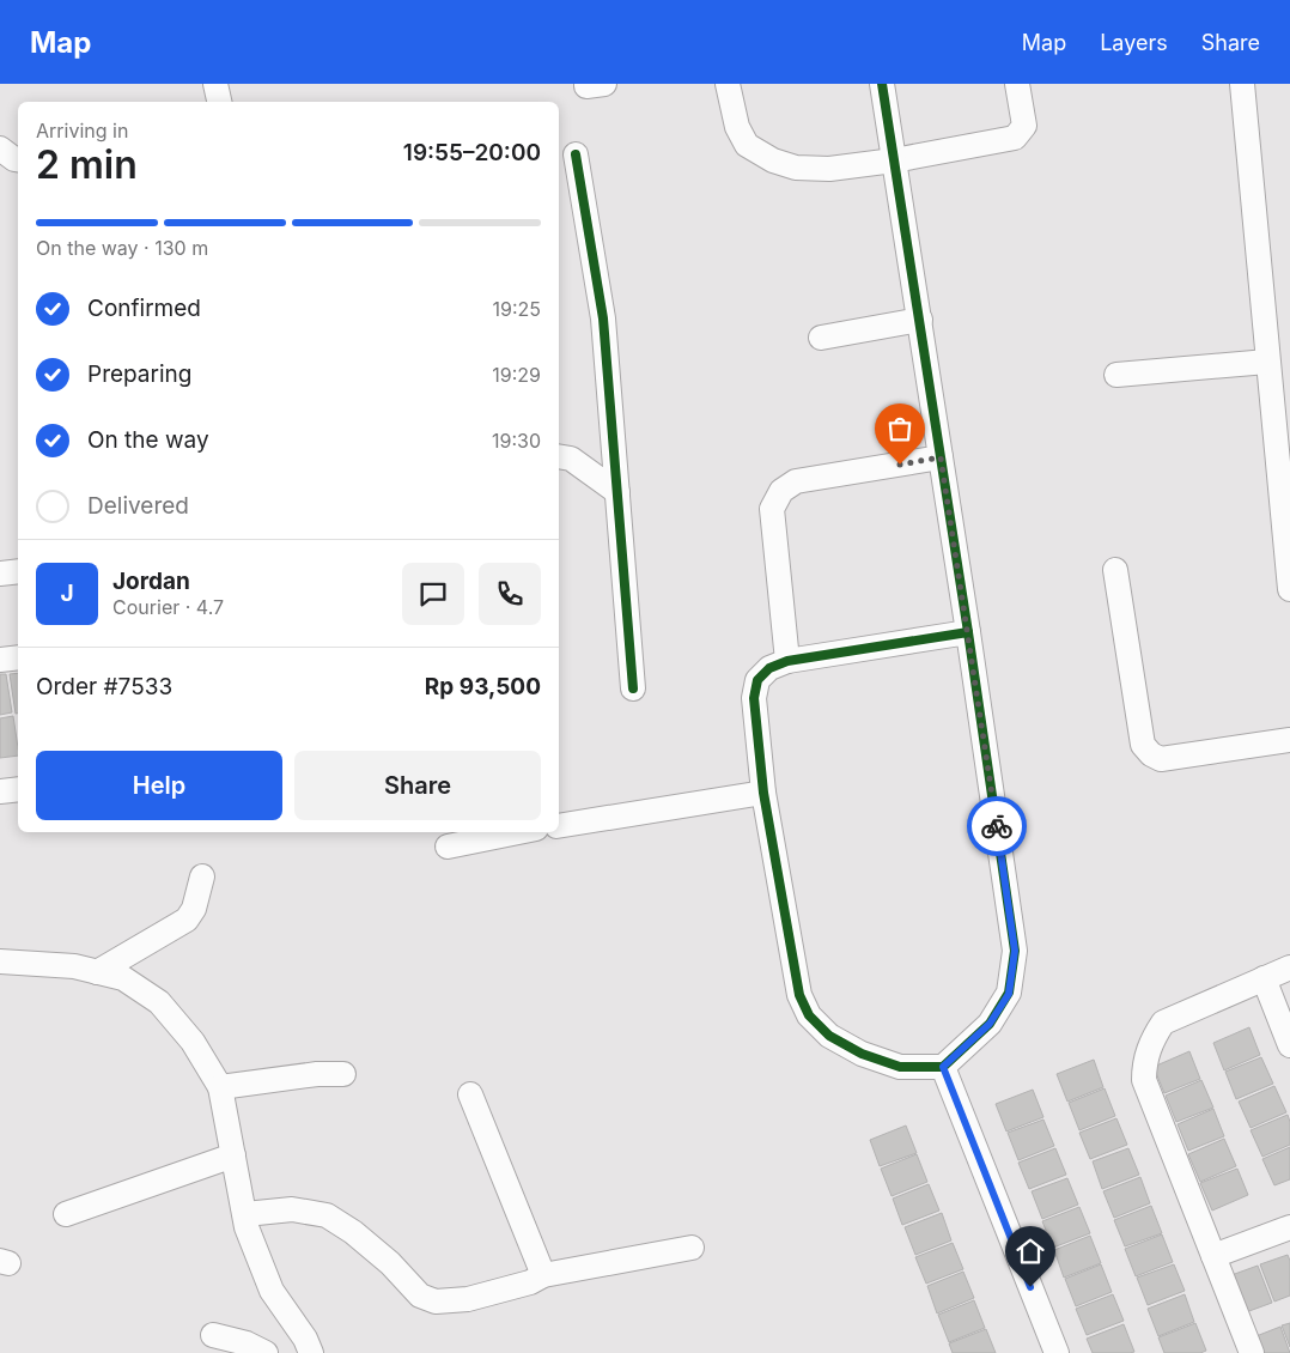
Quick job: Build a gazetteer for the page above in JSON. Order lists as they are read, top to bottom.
{
  "page": {
    "header": "Map",
    "nav": ["Map", "Layers", "Share"],
    "heading": ["2 min", "Arriving in", "19:55–20:00"],
    "panel": [
      "Jordan",
      "Courier · 4.7",
      "Order #7533",
      "Rp 93,500"
    ],
    "bar": "On the way · 130 m",
    "list": [
      ["Confirmed", "19:25"],
      ["Preparing", "19:29"],
      ["On the way", "19:30"],
      "Delivered"
    ],
    "round": "J",
    "buttons": ["Help", "Share"]
  }
}
